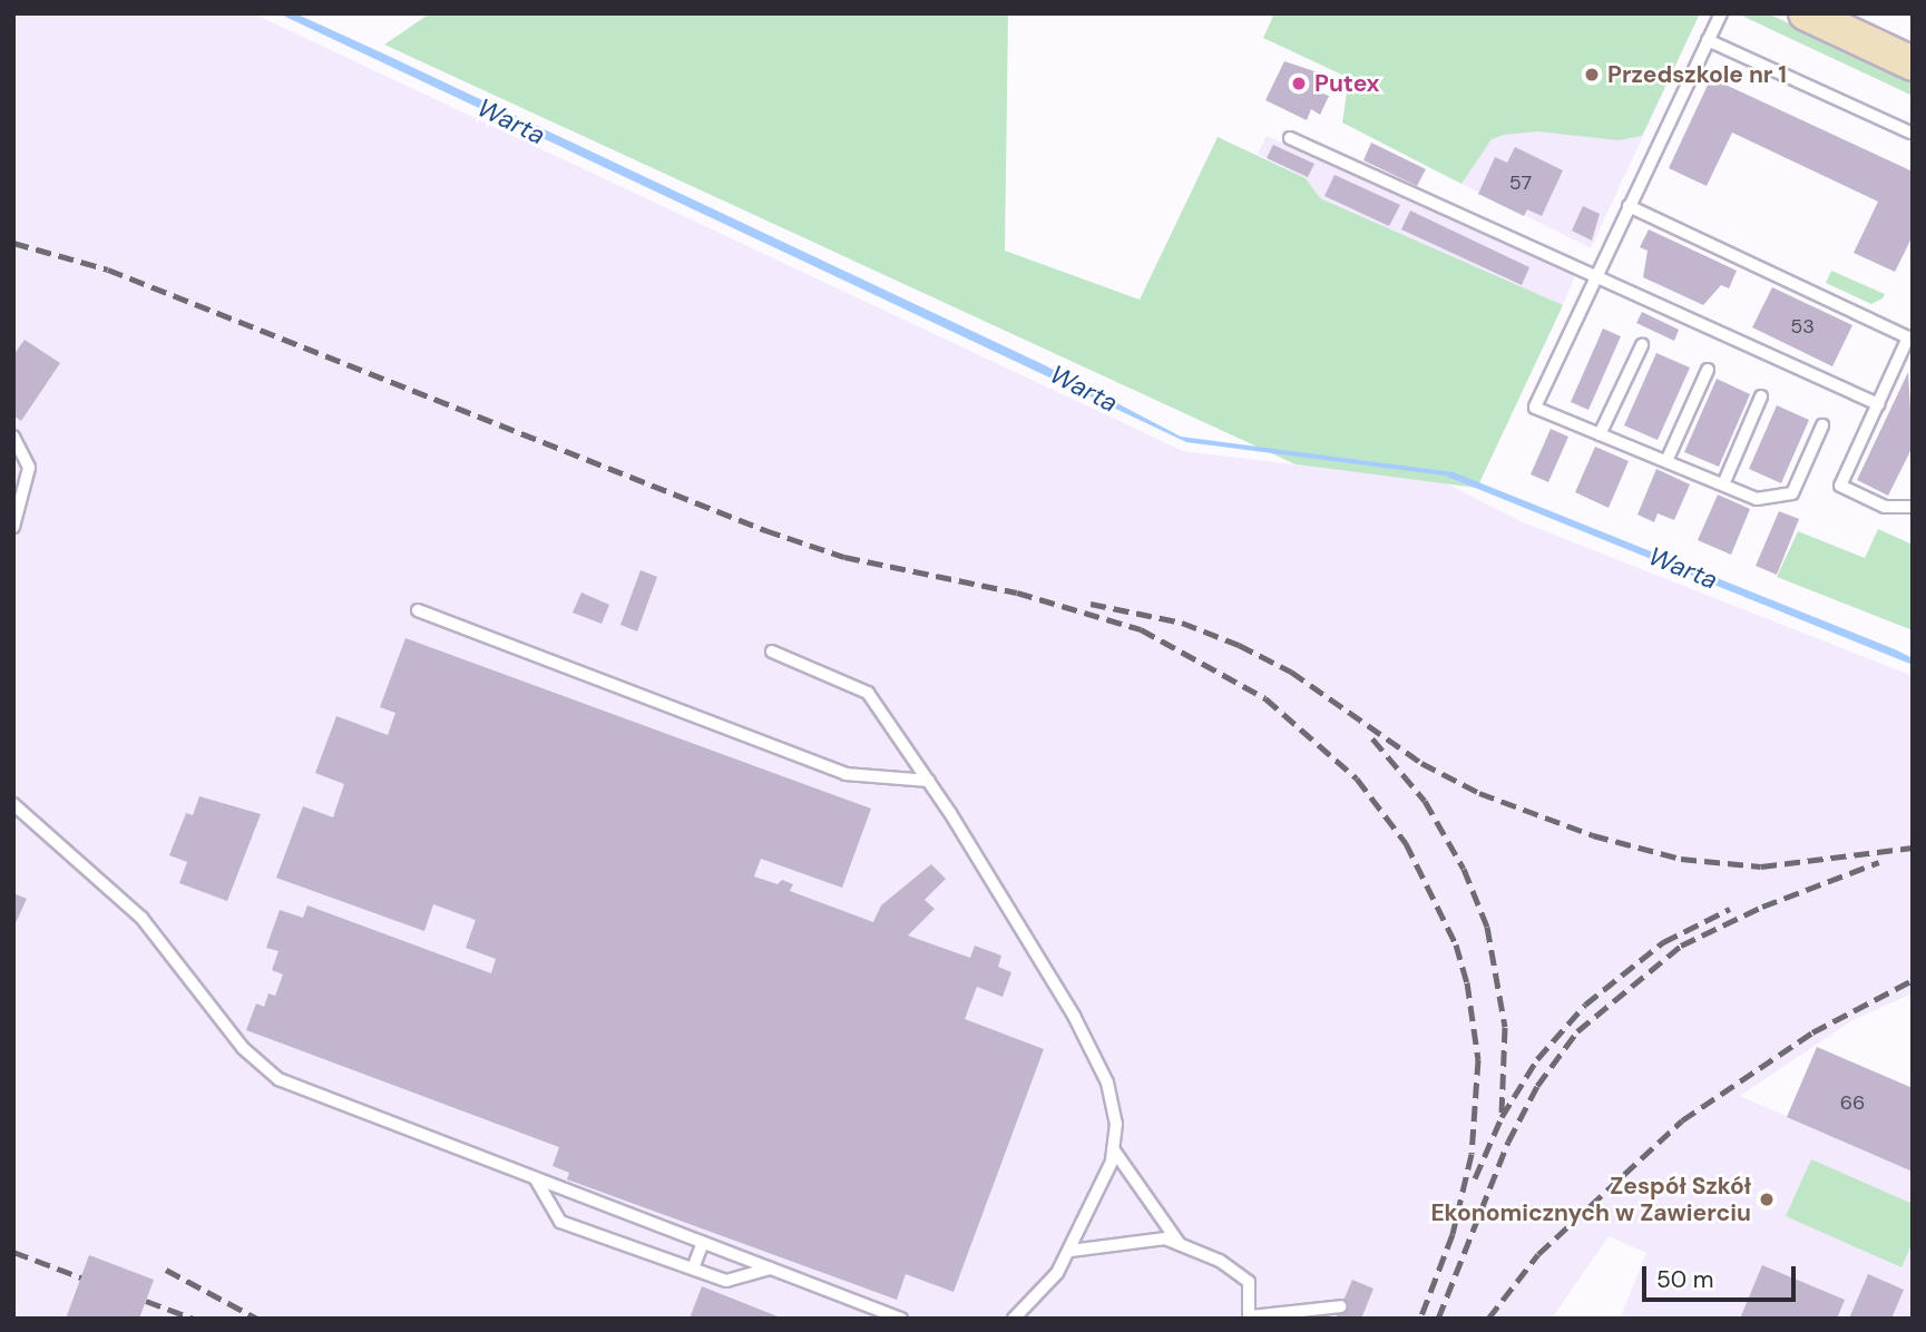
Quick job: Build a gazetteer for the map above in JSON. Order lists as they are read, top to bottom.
{
  "water": ["Warta"],
  "places": ["Przedszkole nr 1", "Putex", "Zespół Szkół Ekonomicznych w Zawierciu"],
  "house_numbers": ["57", "53", "66"],
  "scale_bar": "50 m"
}
